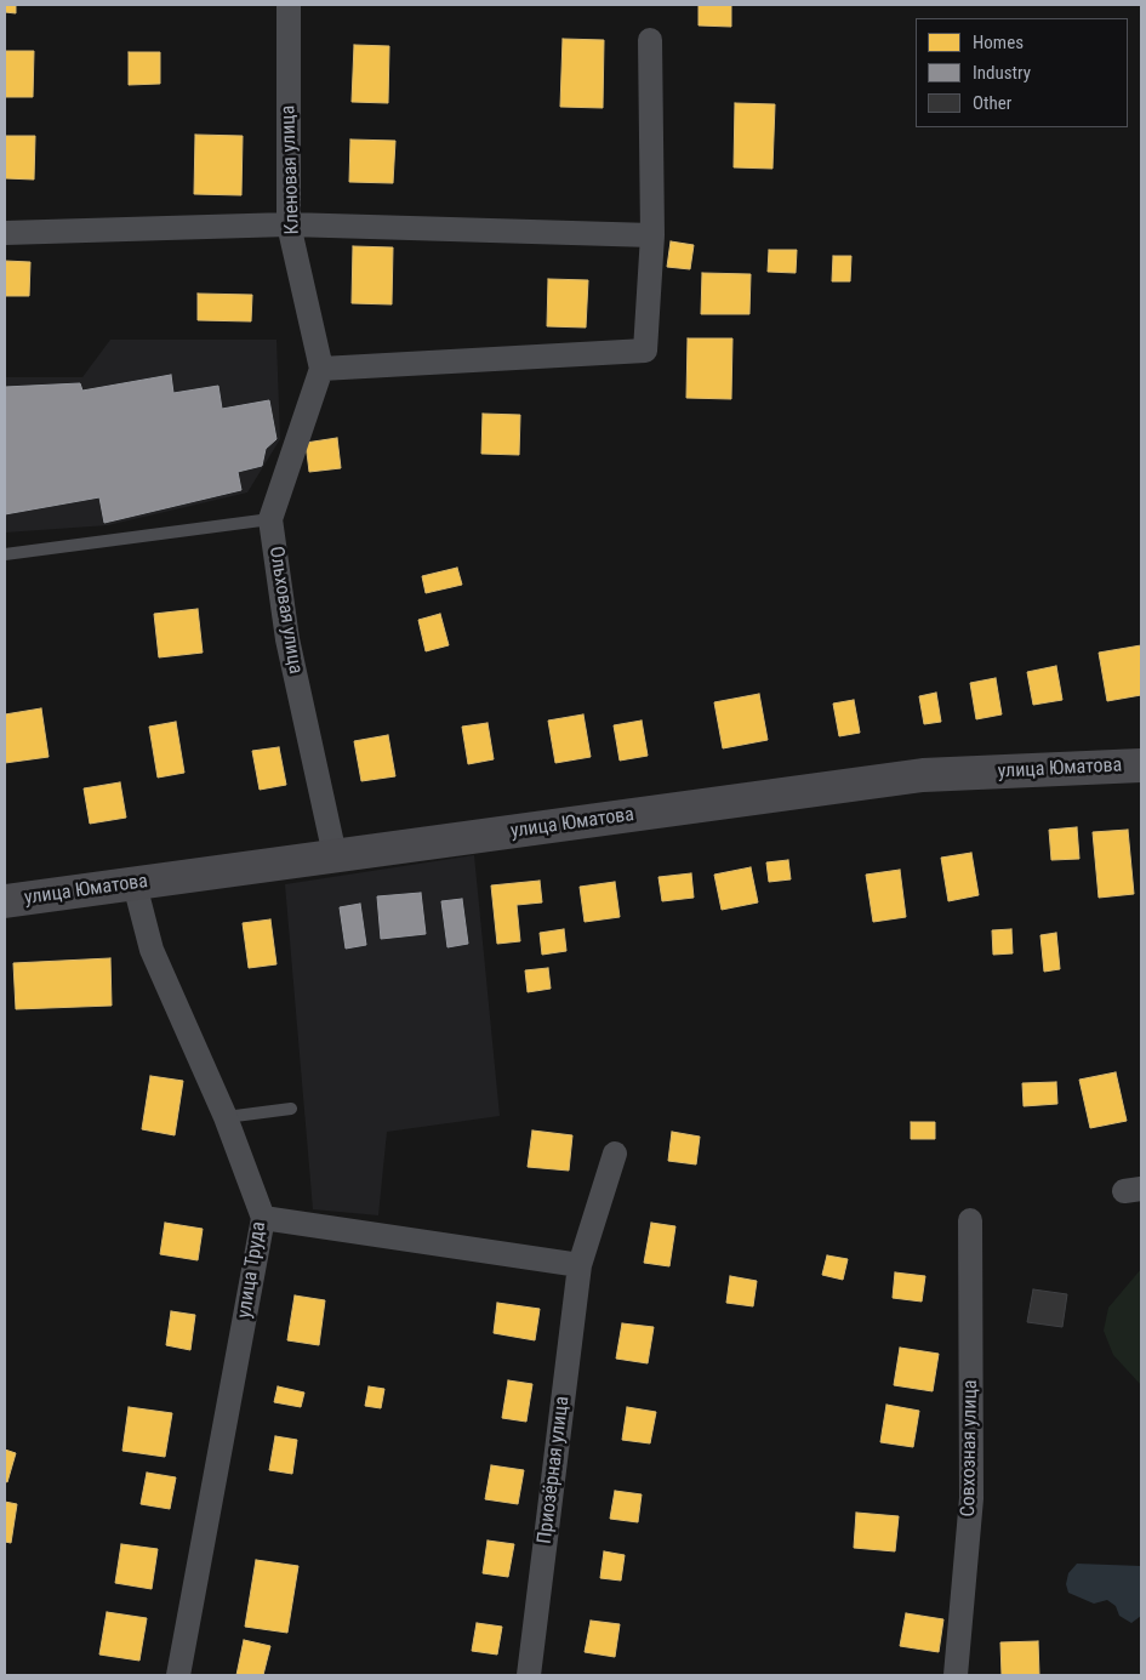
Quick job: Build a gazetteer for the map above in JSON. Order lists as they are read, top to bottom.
{
  "streets": {
    "main road": ["улица Юматова"],
    "street": [
      "Кленовая улица",
      "Ольховая улица",
      "улица Труда",
      "Совхозная улица",
      "Приозёрная улица"
    ]
  },
  "crossings": [
    ["Кленовая улица", "Ольховая улица"],
    ["Ольховая улица", "улица Юматова"],
    ["улица Юматова", "улица Труда"]
  ],
  "legend": ["Homes", "Industry", "Other"]
}
